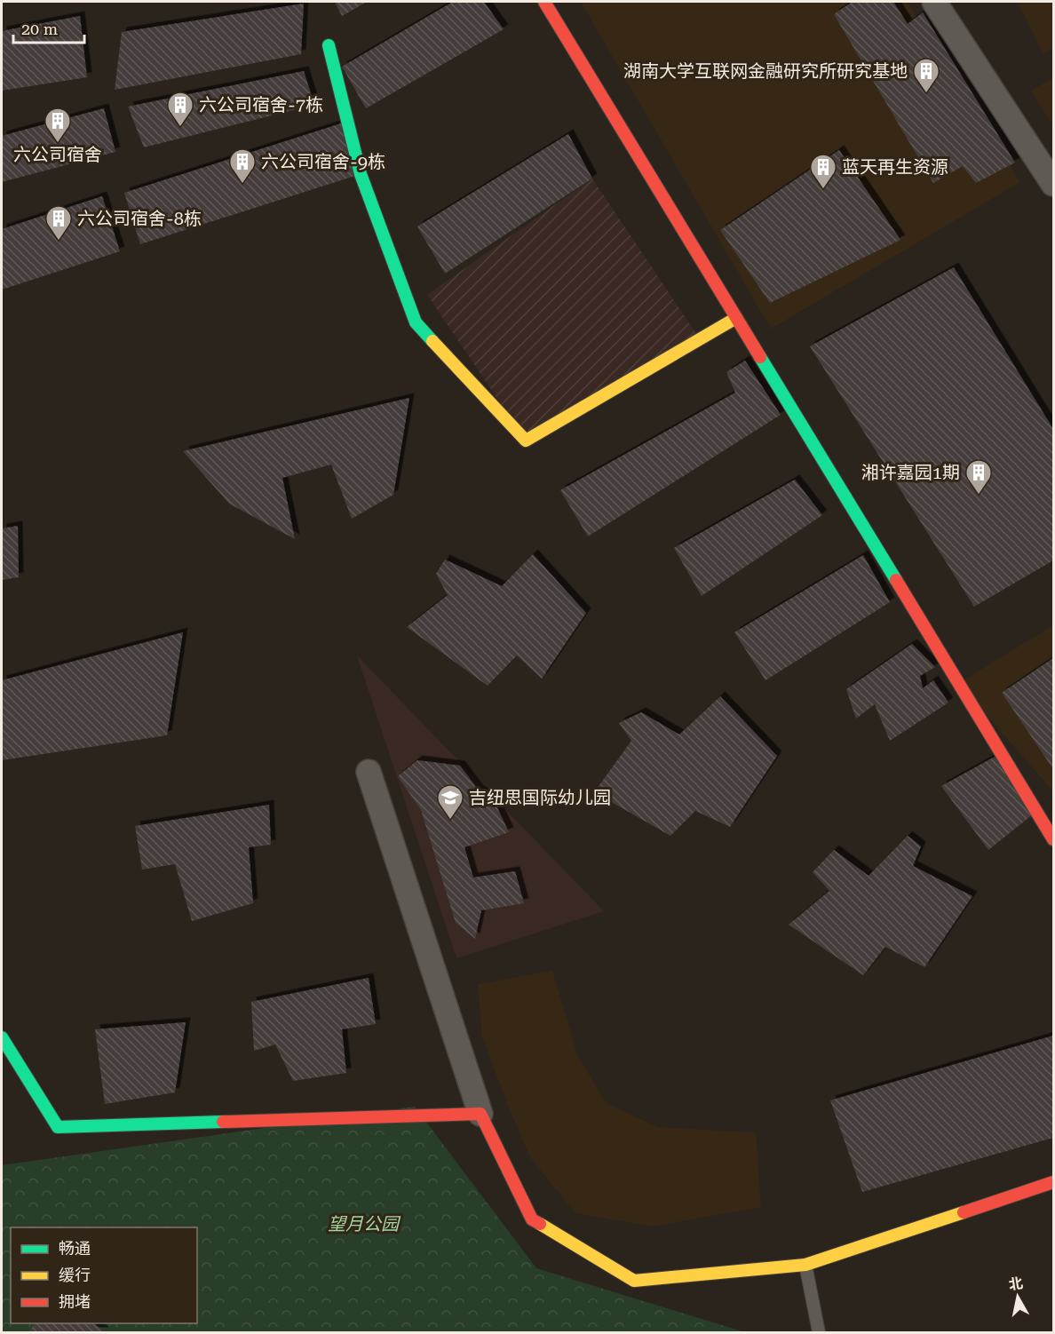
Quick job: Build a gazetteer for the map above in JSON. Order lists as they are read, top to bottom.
{
  "parks": ["望月公园"],
  "places": {
    "building": [
      "湖南大学互联网金融研究所研究基地",
      "六公司宿舍-7栋",
      "六公司宿舍",
      "六公司宿舍-9栋",
      "蓝天再生资源",
      "六公司宿舍-8栋",
      "湘许嘉园1期"
    ],
    "school or university": ["吉纽思国际幼儿园"]
  },
  "legend": ["畅通", "缓行", "拥堵"],
  "scale_bar": "20 m",
  "north": "top"
}
